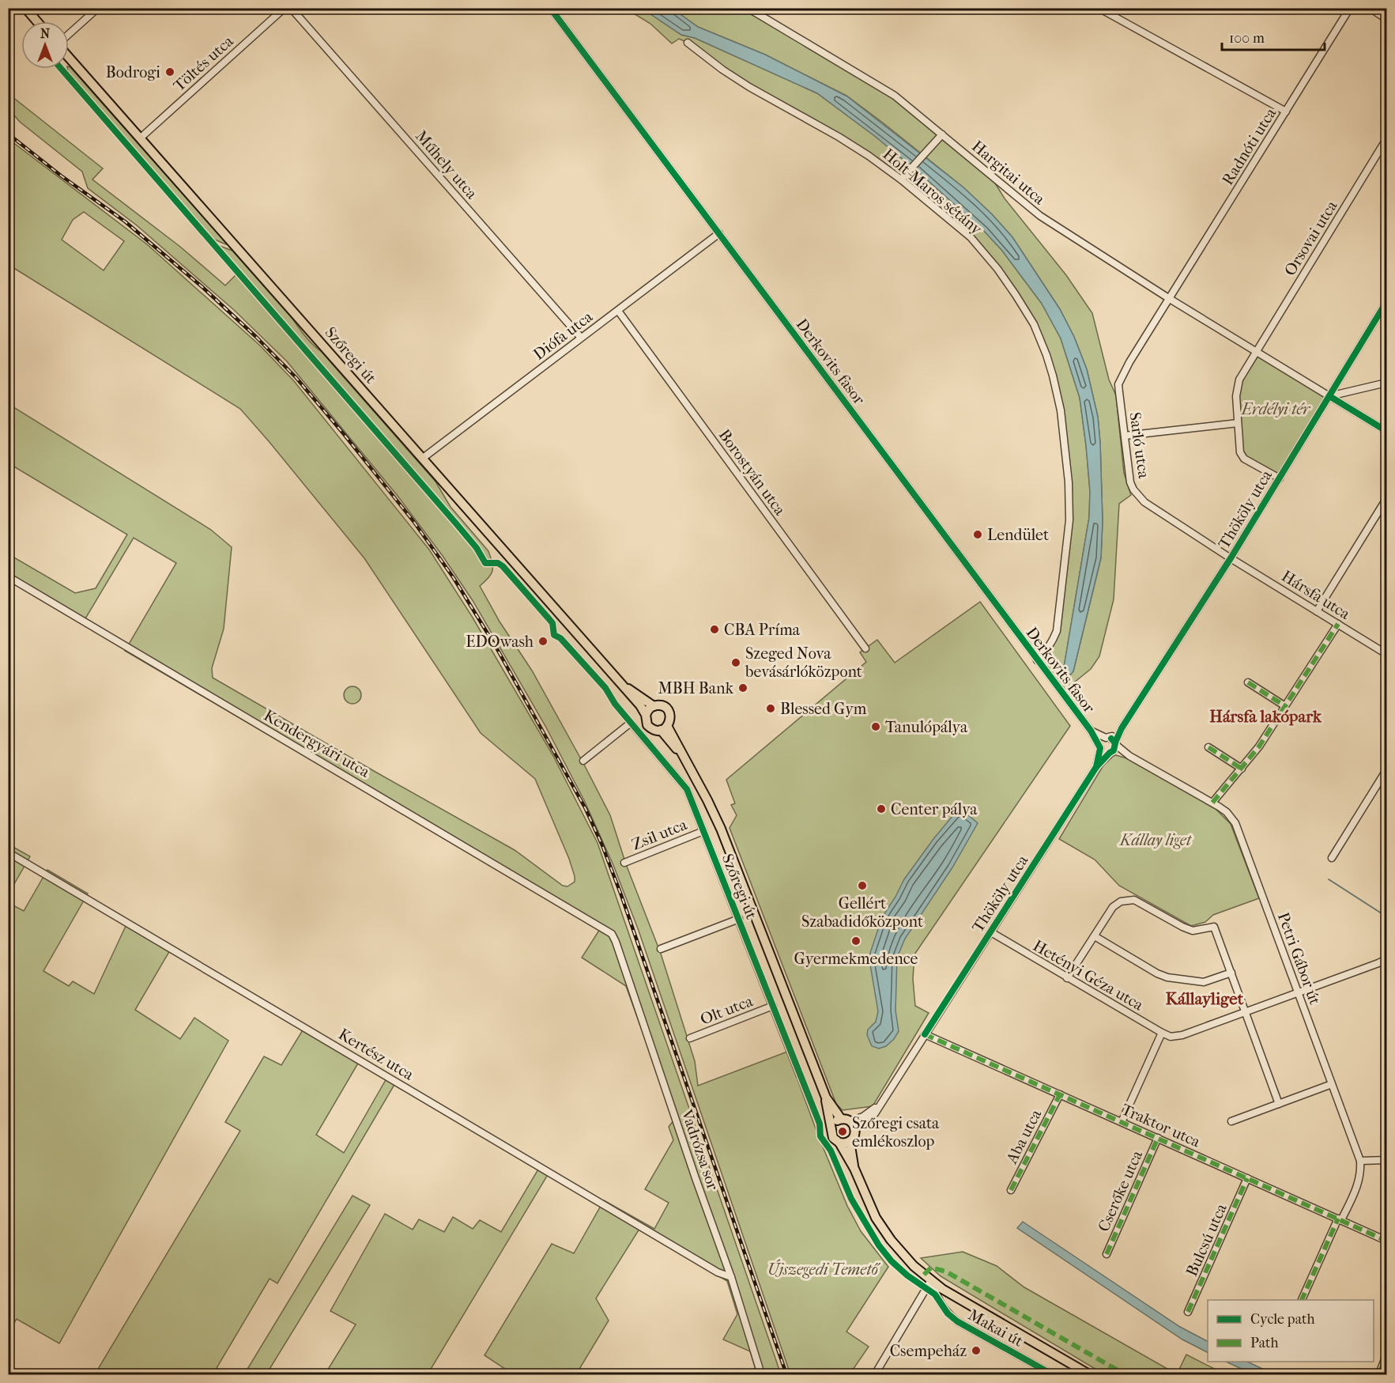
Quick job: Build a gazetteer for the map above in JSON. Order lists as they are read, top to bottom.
{
  "streets": {
    "main road": ["Szőregi út", "Makai út"],
    "street": [
      "Töltés utca",
      "Radnóti utca",
      "Műhely utca",
      "Hargitai utca",
      "Holt-Maros sétány",
      "Orsovai utca",
      "Diófa utca",
      "Derkovits fasor",
      "Sarló utca",
      "Borostyán utca",
      "Thököly utca",
      "Hársfa utca",
      "Kendergyári utca",
      "Zsil utca",
      "Petri Gábor út",
      "Hetényi Géza utca",
      "Olt utca",
      "Kertész utca",
      "Traktor utca",
      "Aba utca",
      "Vadrózsa sor",
      "Cserőke utca",
      "Bulcsú utca"
    ]
  },
  "crossings": [
    ["Töltés utca", "Szőregi út"],
    ["Radnóti utca", "Hargitai utca"],
    ["Radnóti utca", "Sarló utca"],
    ["Műhely utca", "Diófa utca"],
    ["Hargitai utca", "Orsovai utca"],
    ["Hargitai utca", "Sarló utca"],
    ["Holt-Maros sétány", "Derkovits fasor"],
    ["Diófa utca", "Szőregi út"],
    ["Diófa utca", "Derkovits fasor"],
    ["Diófa utca", "Borostyán utca"],
    ["Szőregi út", "Thököly utca"],
    ["Szőregi út", "Zsil utca"],
    ["Szőregi út", "Olt utca"],
    ["Szőregi út", "Makai út"],
    ["Derkovits fasor", "Petri Gábor út"],
    ["Sarló utca", "Thököly utca"],
    ["Sarló utca", "Hársfa utca"],
    ["Thököly utca", "Hársfa utca"],
    ["Thököly utca", "Hetényi Géza utca"],
    ["Thököly utca", "Traktor utca"],
    ["Kendergyári utca", "Vadrózsa sor"],
    ["Petri Gábor út", "Hetényi Géza utca"],
    ["Petri Gábor út", "Traktor utca"],
    ["Kertész utca", "Vadrózsa sor"],
    ["Traktor utca", "Aba utca"],
    ["Traktor utca", "Cserőke utca"],
    ["Traktor utca", "Bulcsú utca"]
  ],
  "districts": ["Hársfa lakópark", "Kállayliget"],
  "parks": ["Erdélyi tér", "Kállay liget", "Újszegedi Temető"],
  "places": [
    "Bodrogi",
    "Lendület",
    "CBA Príma",
    "EDOwash",
    "Szeged Nova bevásárlóközpont",
    "MBH Bank",
    "Blessed Gym",
    "Tanulópálya",
    "Center pálya",
    "Gellért Szabadidőközpont",
    "Gyermekmedence",
    "Szőregi csata emlékoszlop",
    "Csempeház"
  ],
  "legend": ["Cycle path", "Path"],
  "scale_bar": "100 m",
  "north": "top"
}
